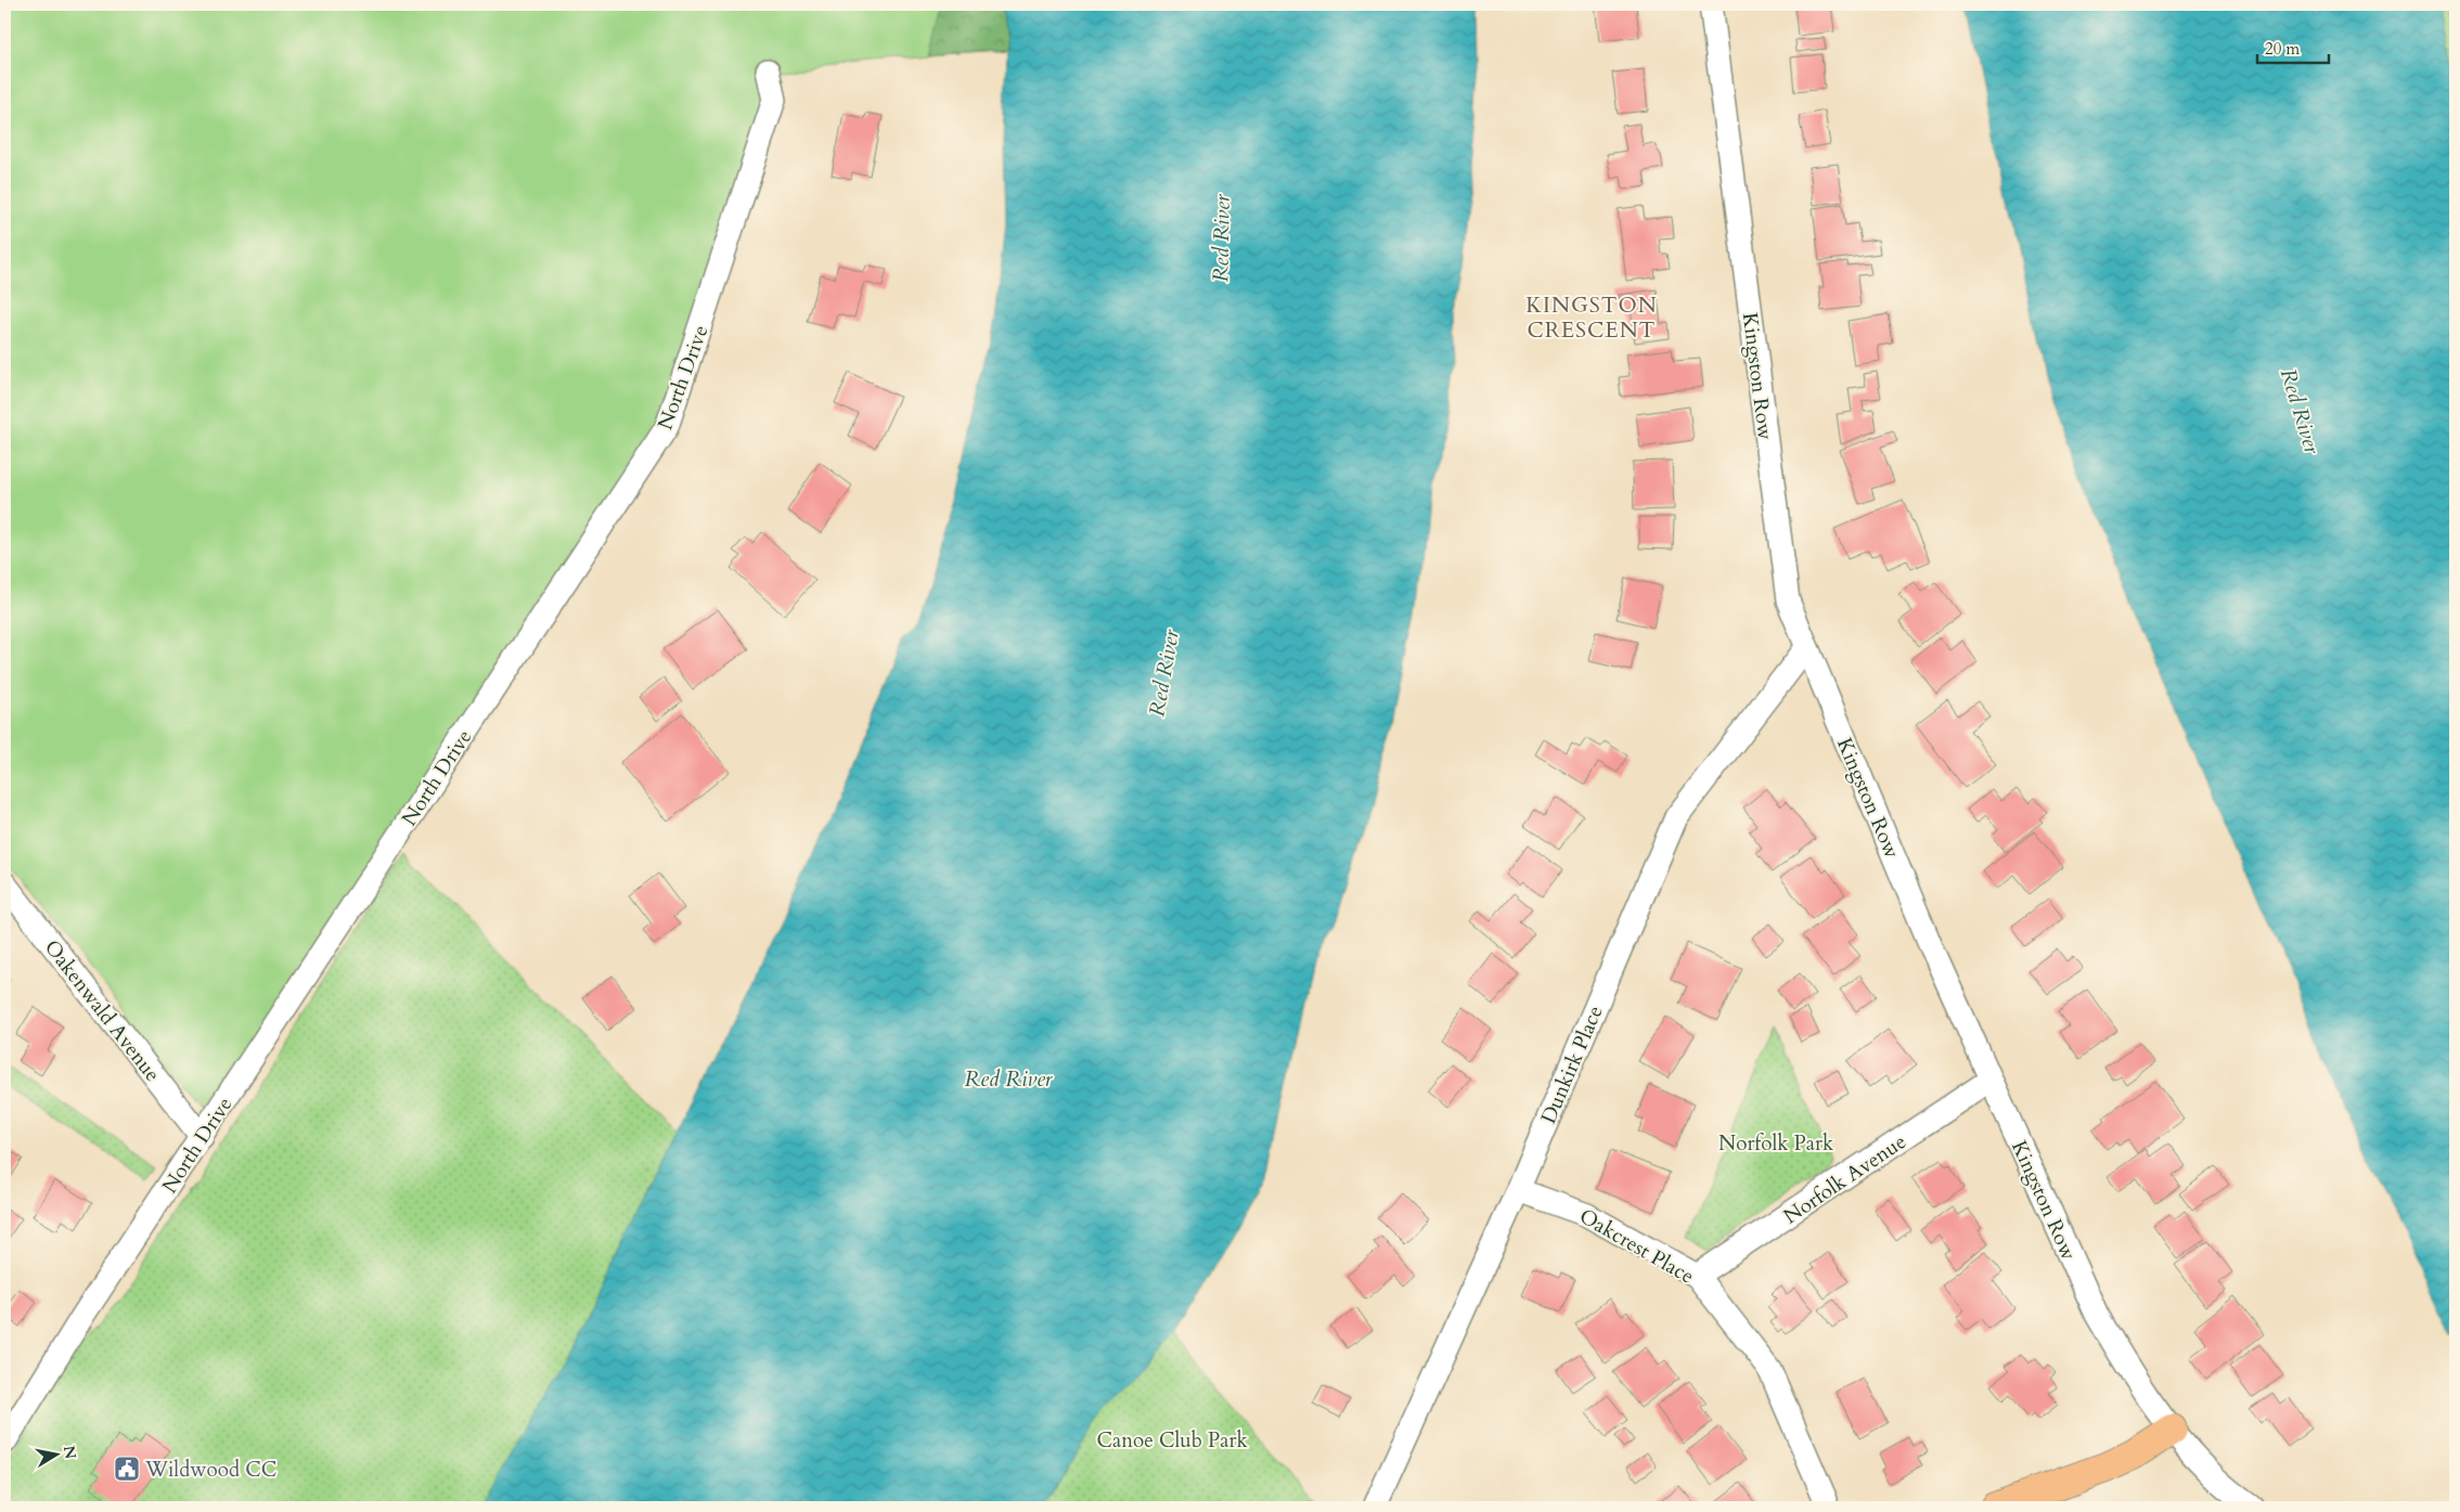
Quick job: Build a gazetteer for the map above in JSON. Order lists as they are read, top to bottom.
{
  "streets": {
    "street": [
      "Kingston Row",
      "North Drive",
      "Oakenwald Avenue",
      "Dunkirk Place",
      "Norfolk Avenue",
      "Oakcrest Place"
    ]
  },
  "crossings": [
    ["Kingston Row", "Dunkirk Place"],
    ["Kingston Row", "Norfolk Avenue"],
    ["North Drive", "Oakenwald Avenue"],
    ["Dunkirk Place", "Oakcrest Place"],
    ["Norfolk Avenue", "Oakcrest Place"]
  ],
  "districts": ["KINGSTON CRESCENT"],
  "water": ["Red River"],
  "parks": ["Norfolk Park", "Canoe Club Park"],
  "places": {
    "public building": ["Wildwood CC"]
  },
  "scale_bar": "20 m",
  "north": "right"
}
